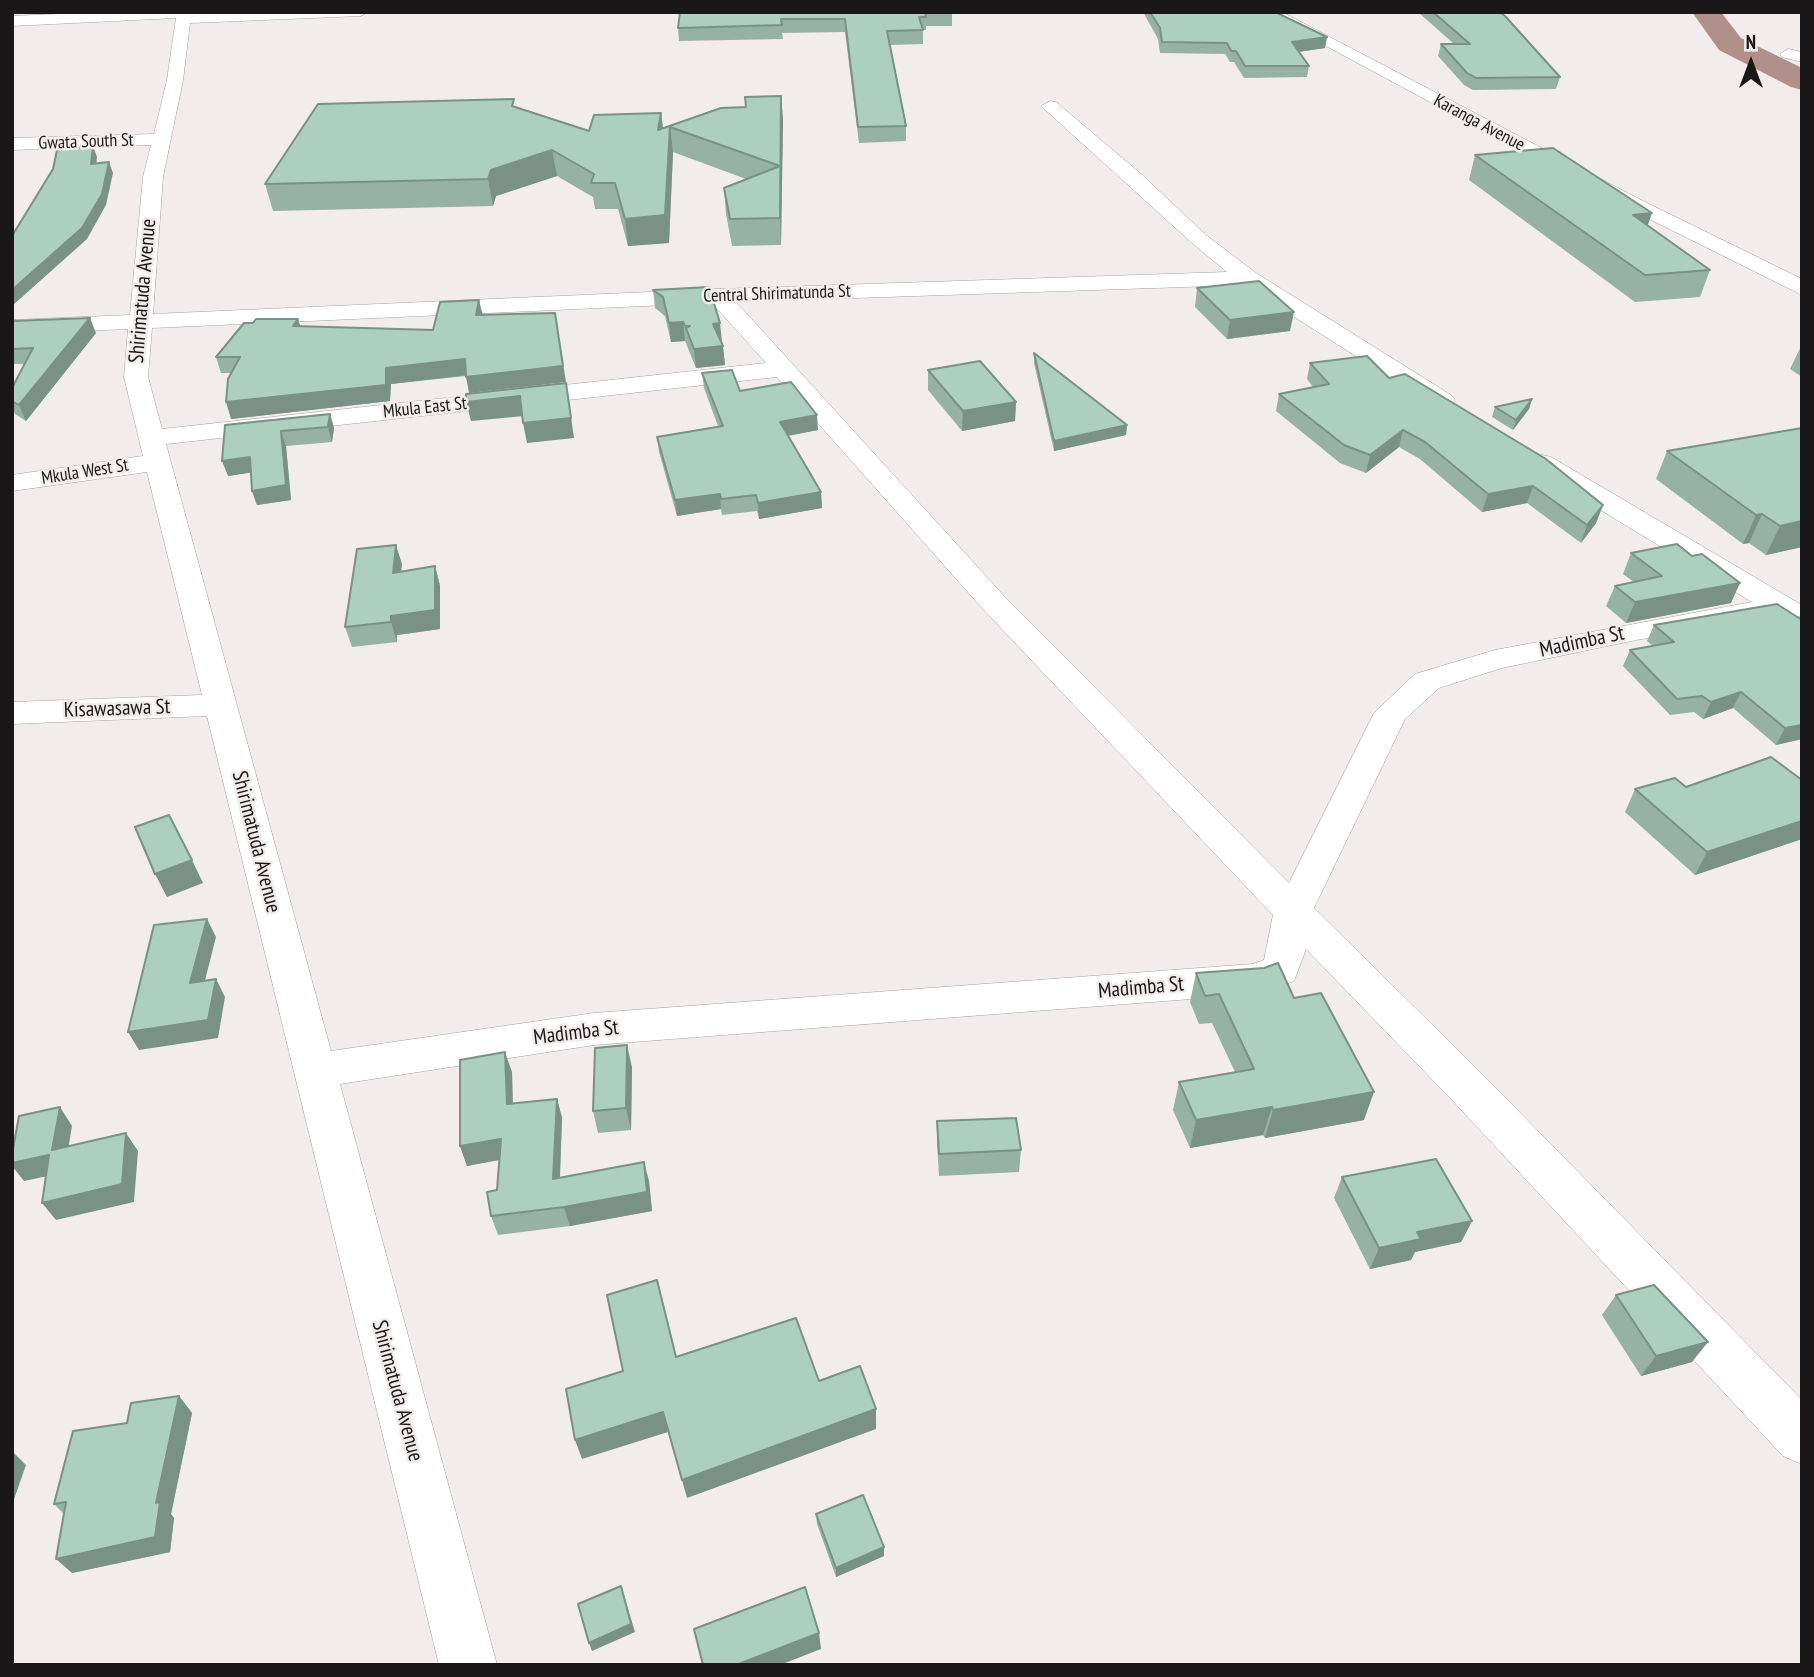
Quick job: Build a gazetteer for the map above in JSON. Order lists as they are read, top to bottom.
{
  "streets": {
    "street": [
      "Karanga Avenue",
      "Gwata South St",
      "Shirimatuda Avenue",
      "Central Shirimatunda St",
      "Mkula East St",
      "Mkula West St",
      "Madimba St",
      "Kisawasawa St"
    ]
  },
  "crossings": [
    ["Gwata South St", "Shirimatuda Avenue"],
    ["Shirimatuda Avenue", "Central Shirimatunda St"],
    ["Shirimatuda Avenue", "Mkula East St"],
    ["Shirimatuda Avenue", "Mkula West St"],
    ["Shirimatuda Avenue", "Madimba St"],
    ["Shirimatuda Avenue", "Kisawasawa St"],
    ["Mkula East St", "Mkula West St"]
  ],
  "north": "top"
}
